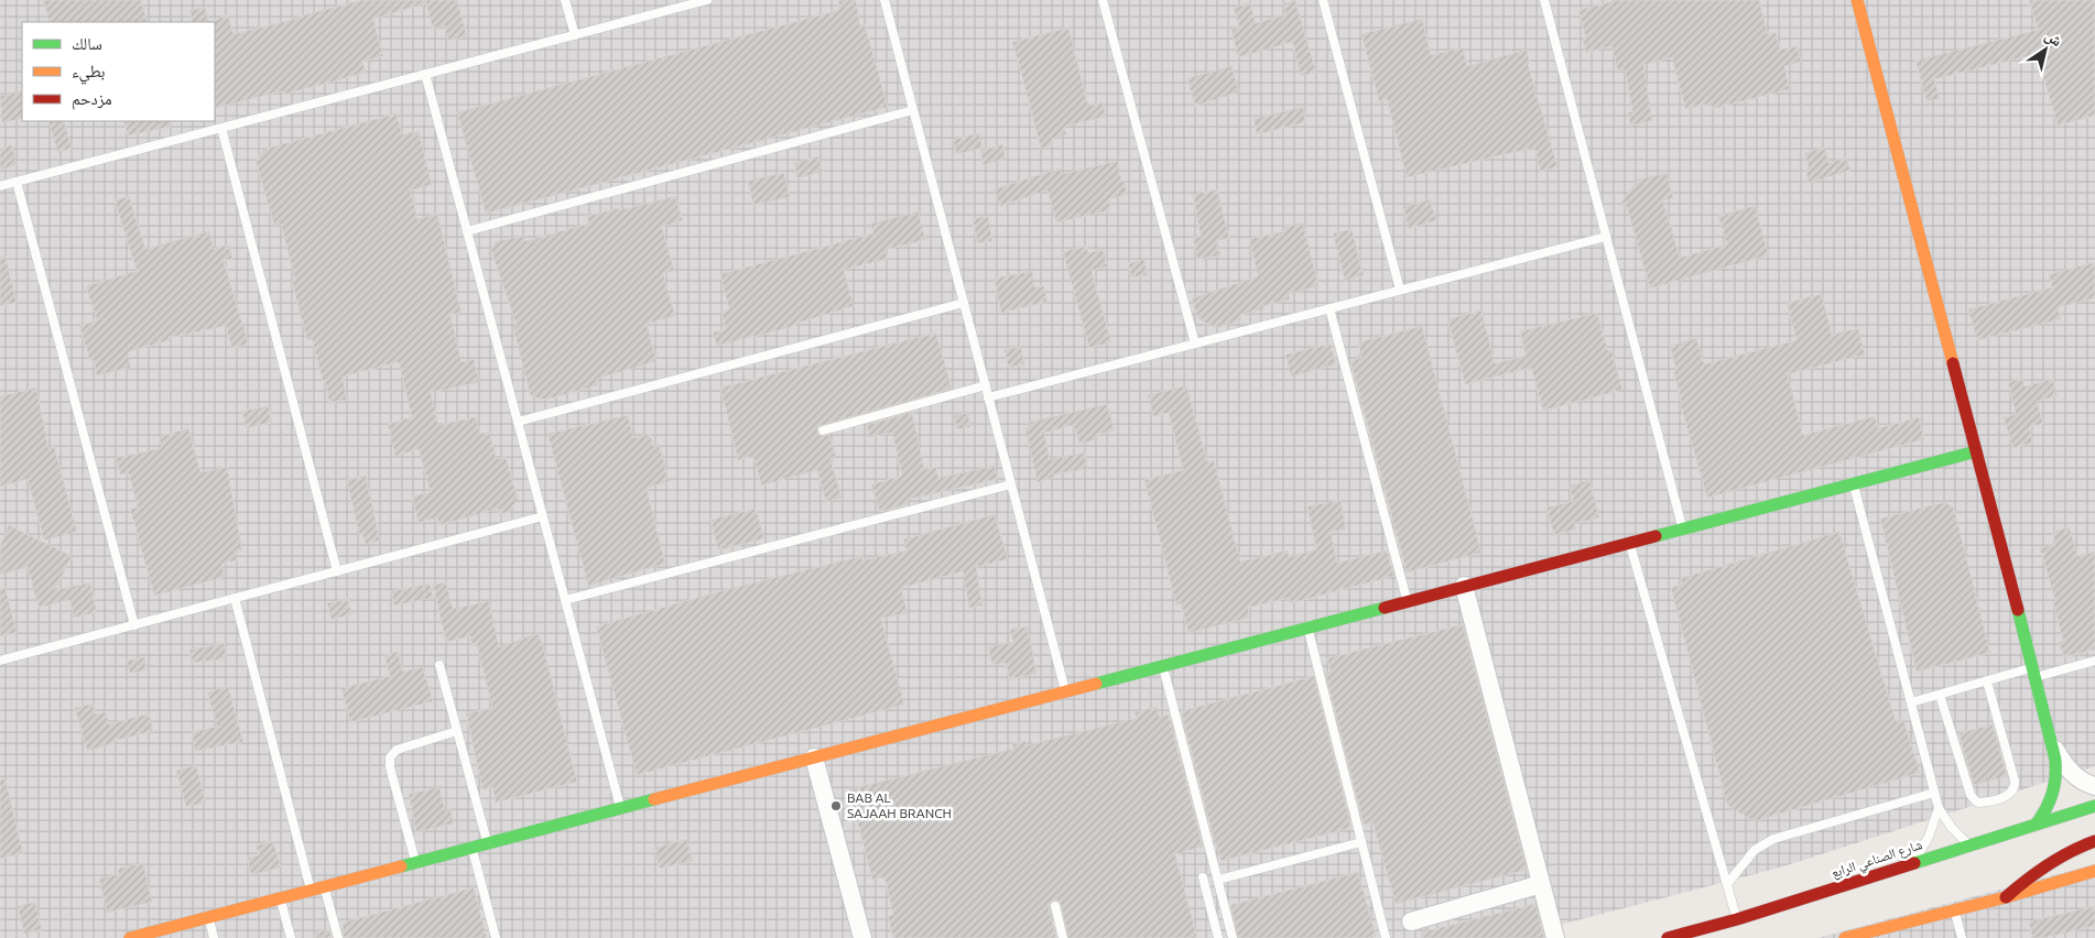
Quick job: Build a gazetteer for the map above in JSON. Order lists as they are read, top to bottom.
{
  "streets": {
    "street": ["شارع الصناعي الرابع"]
  },
  "places": ["BAB AL SAJAAH BRANCH"],
  "legend": ["سالك", "بطيء", "مزدحم"],
  "north": "top right"
}
